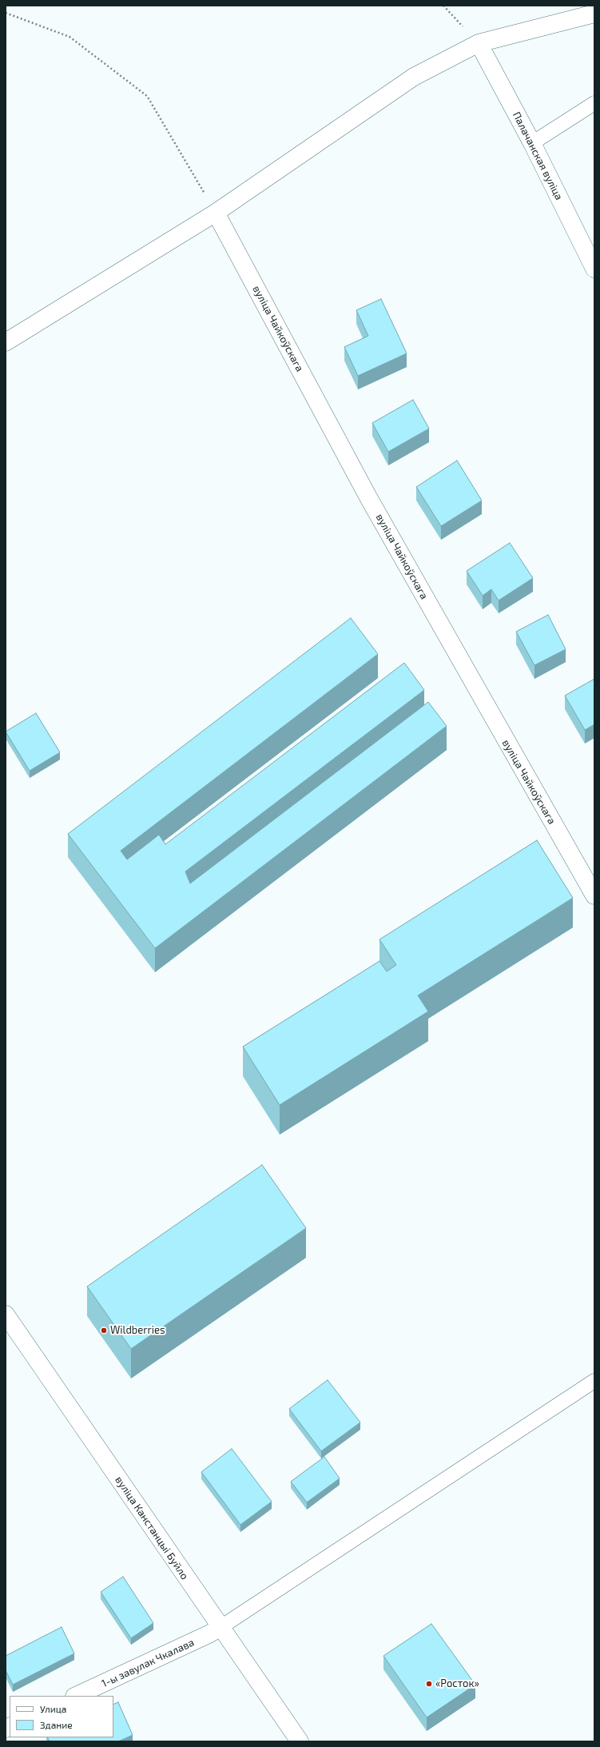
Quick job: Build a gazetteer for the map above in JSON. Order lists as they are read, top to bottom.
{
  "streets": {
    "street": [
      "Палачанская вуліца",
      "вуліца Чайкоўскага",
      "вуліца Канстанцыі Буйло",
      "1-ы завулак Чкалава"
    ]
  },
  "crossings": [
    ["вуліца Канстанцыі Буйло", "1-ы завулак Чкалава"]
  ],
  "places": ["Wildberries", "«Росток»"],
  "legend": ["Улица", "Здание"]
}
